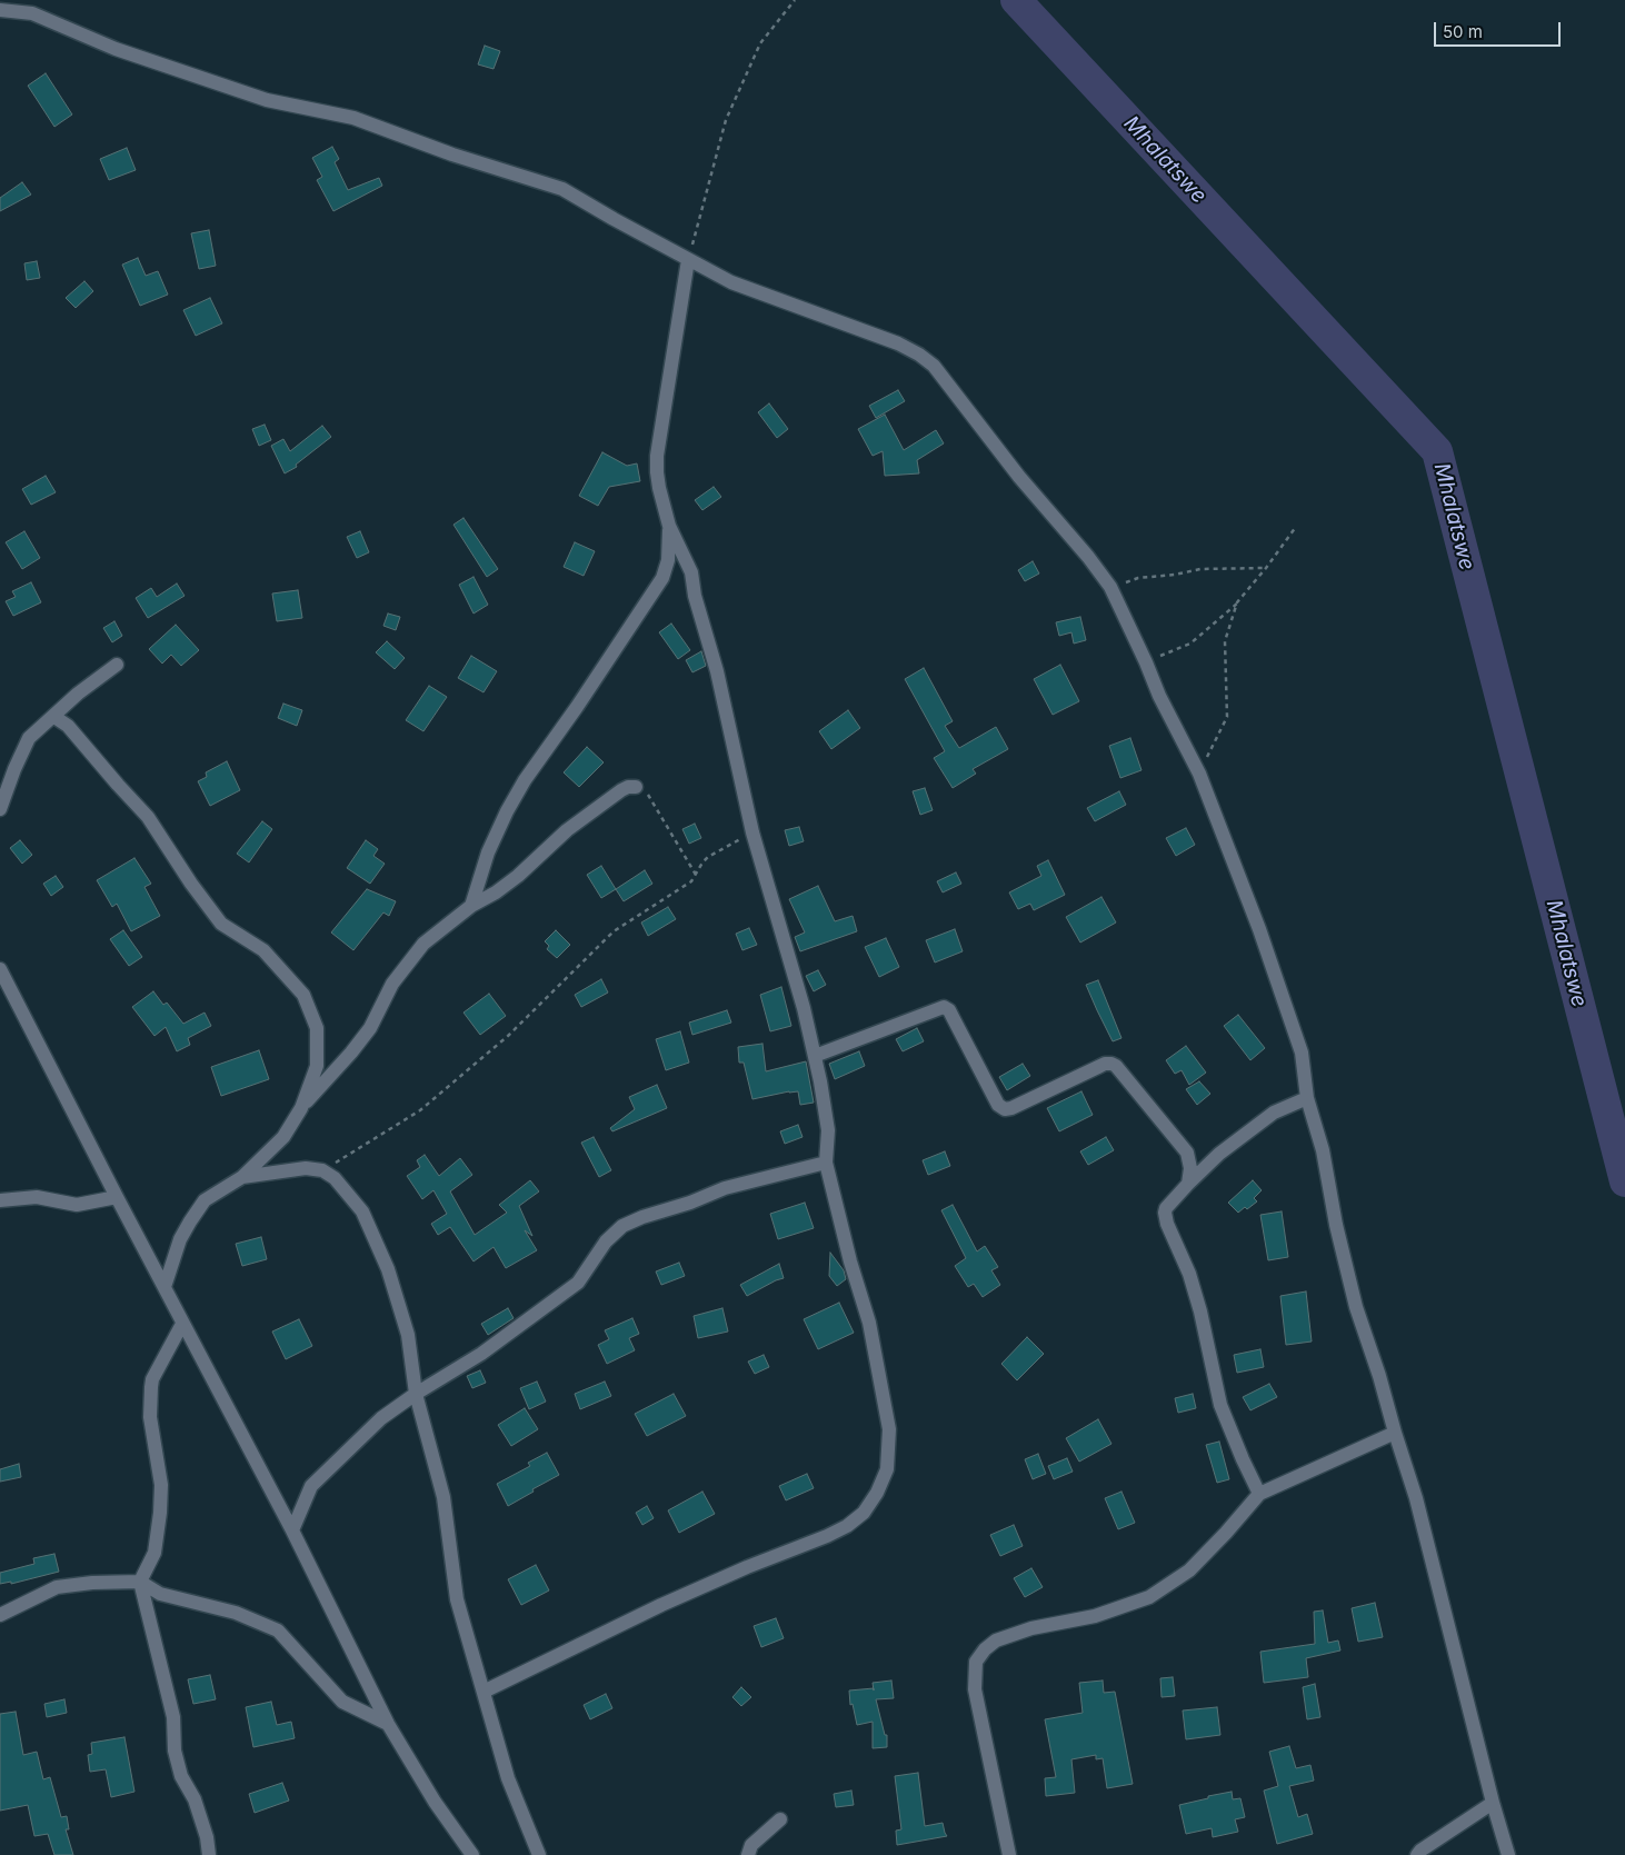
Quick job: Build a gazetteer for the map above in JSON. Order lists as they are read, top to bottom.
{
  "water": ["Mhalatswe"],
  "scale_bar": "50 m"
}
